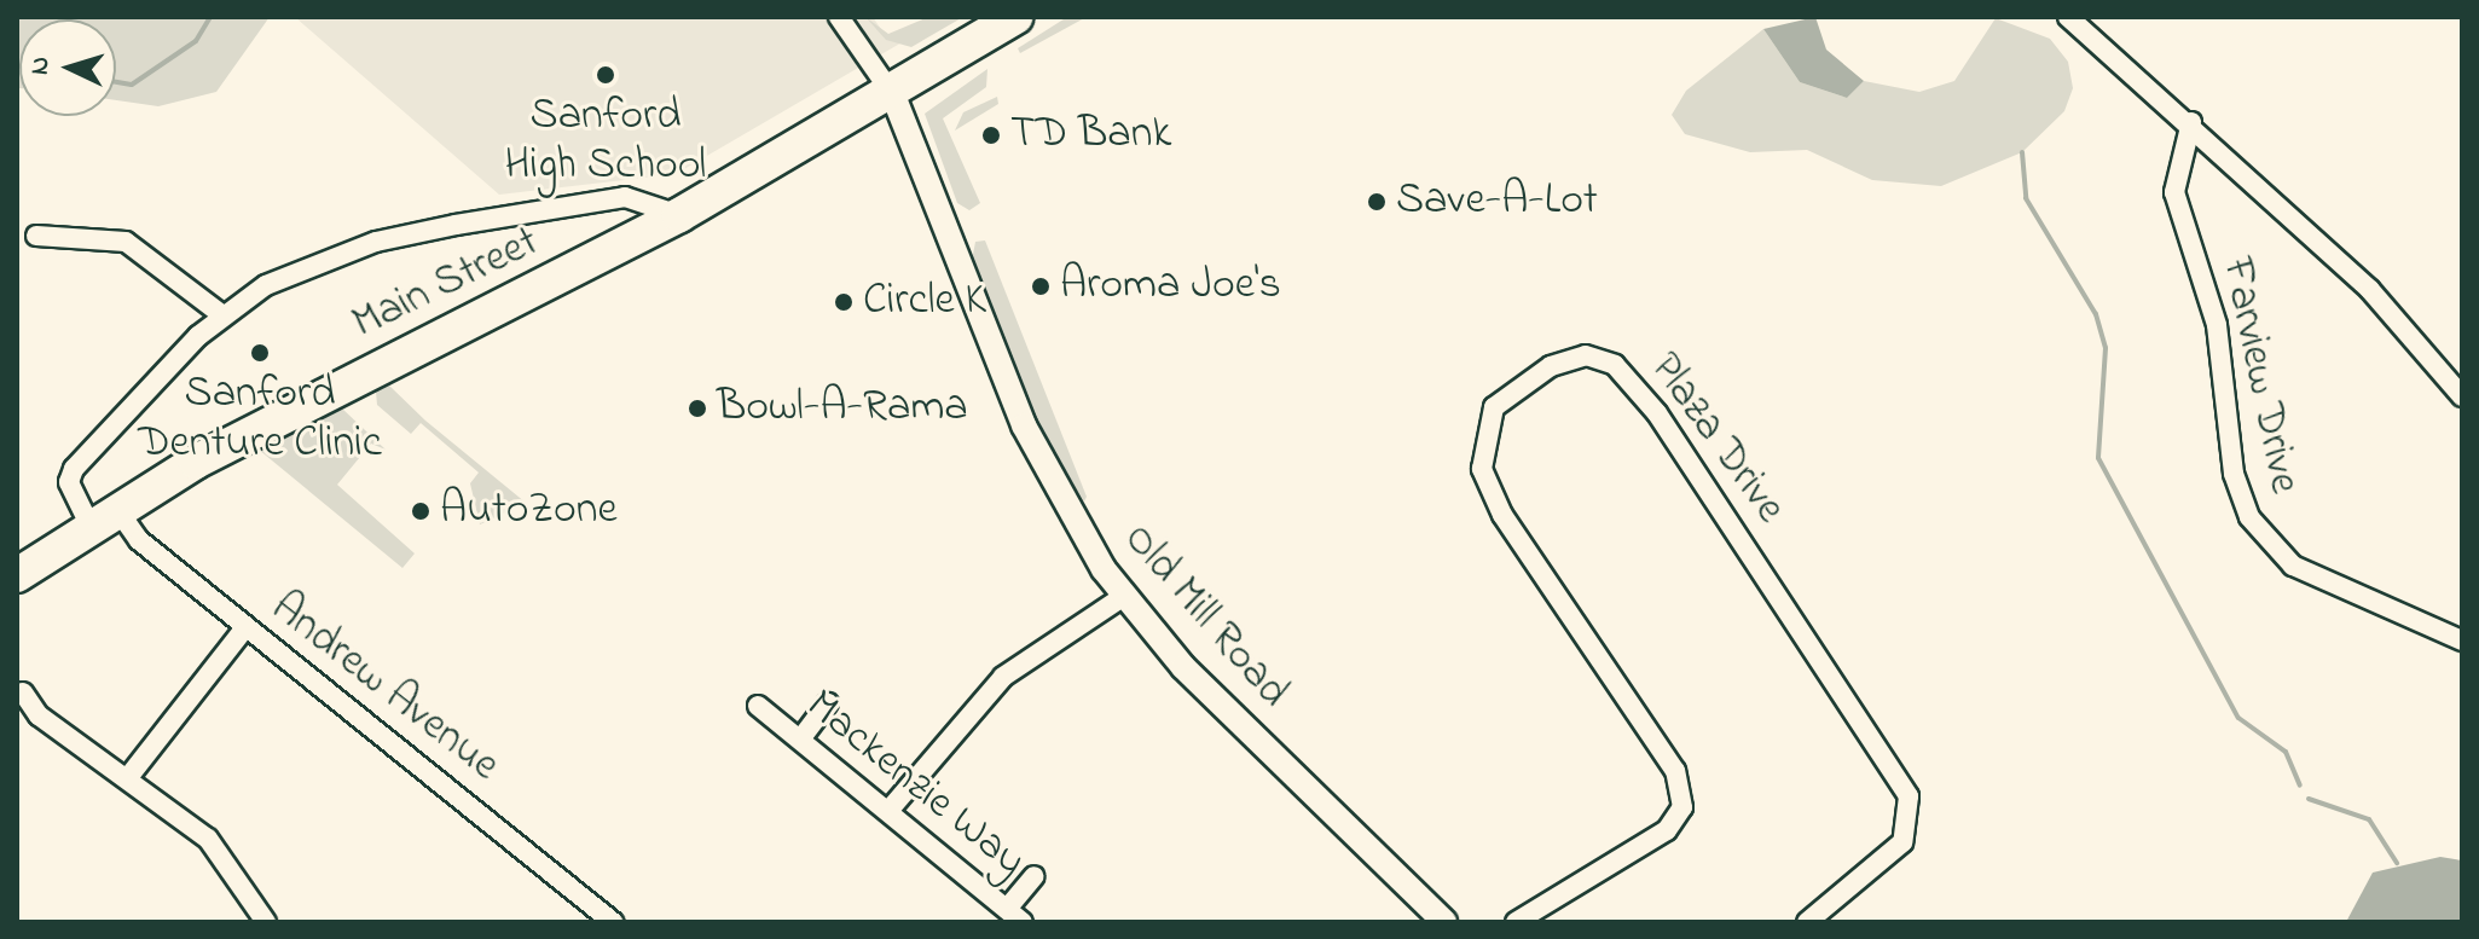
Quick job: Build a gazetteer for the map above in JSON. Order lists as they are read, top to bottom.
{
  "streets": {
    "highway": ["Main Street"],
    "street": [
      "Farview Drive",
      "Plaza Drive",
      "Old Mill Road",
      "Andrew Avenue",
      "Mackenzie Way"
    ]
  },
  "crossings": [
    ["Main Street", "Old Mill Road"],
    ["Main Street", "Andrew Avenue"]
  ],
  "places": [
    "Sanford High School",
    "TD Bank",
    "Save-A-Lot",
    "Aroma Joe's",
    "Circle K",
    "Sanford Denture Clinic",
    "Bowl-A-Rama",
    "AutoZone"
  ],
  "north": "left"
}
